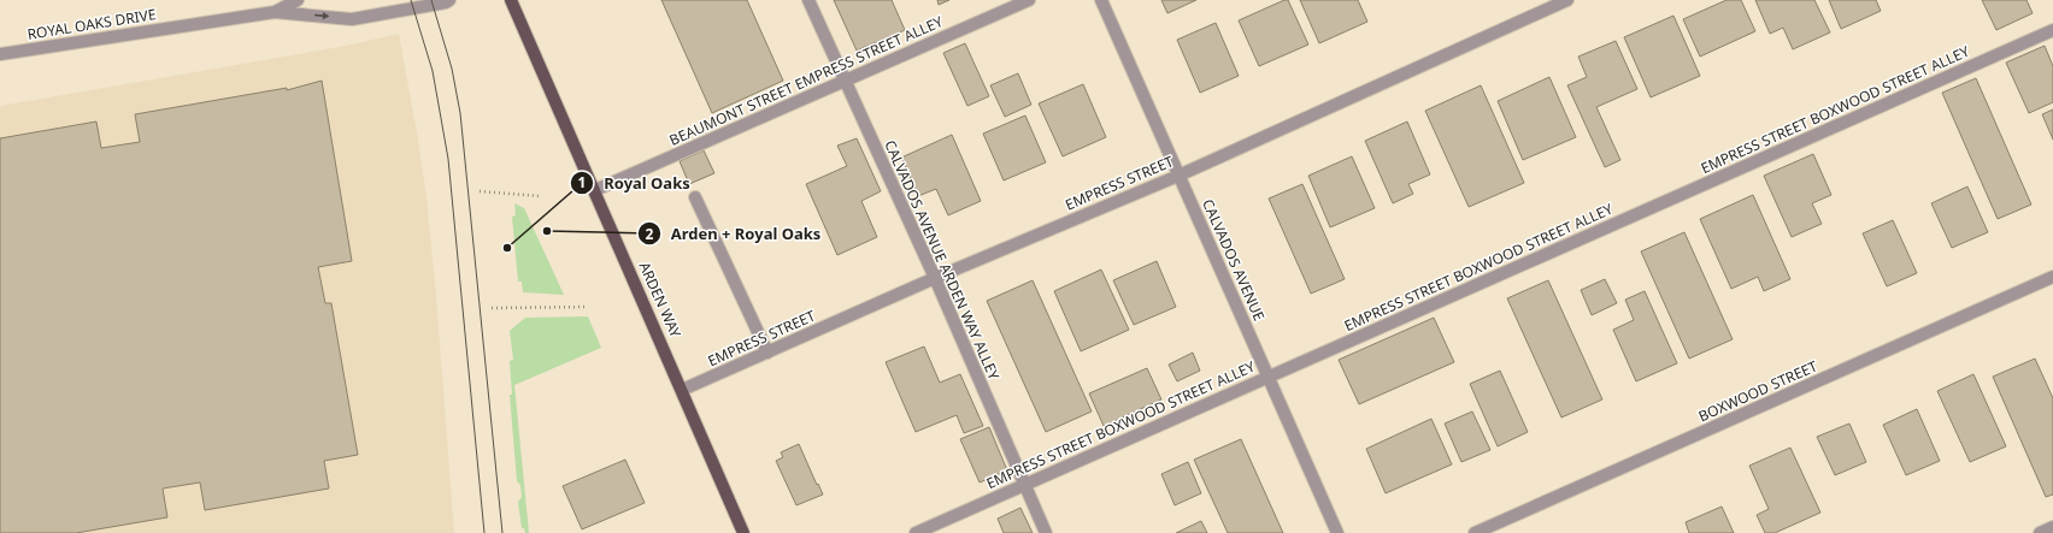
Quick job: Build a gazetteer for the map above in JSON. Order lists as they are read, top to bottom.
{
  "streets": {
    "main road": ["ARDEN WAY"],
    "street": [
      "ROYAL OAKS DRIVE",
      "BEAUMONT STREET EMPRESS STREET ALLEY",
      "EMPRESS STREET BOXWOOD STREET ALLEY",
      "EMPRESS STREET",
      "CALVADOS AVENUE ARDEN WAY ALLEY",
      "CALVADOS AVENUE",
      "BOXWOOD STREET"
    ]
  },
  "crossings": [
    ["BEAUMONT STREET EMPRESS STREET ALLEY", "CALVADOS AVENUE ARDEN WAY ALLEY"],
    ["BEAUMONT STREET EMPRESS STREET ALLEY", "ARDEN WAY"],
    ["EMPRESS STREET BOXWOOD STREET ALLEY", "CALVADOS AVENUE ARDEN WAY ALLEY"],
    ["EMPRESS STREET BOXWOOD STREET ALLEY", "CALVADOS AVENUE"],
    ["EMPRESS STREET", "CALVADOS AVENUE ARDEN WAY ALLEY"],
    ["EMPRESS STREET", "CALVADOS AVENUE"],
    ["EMPRESS STREET", "ARDEN WAY"]
  ],
  "one_way": ["ROYAL OAKS DRIVE"],
  "places": ["Arden + Royal Oaks", "Royal Oaks"]
}
